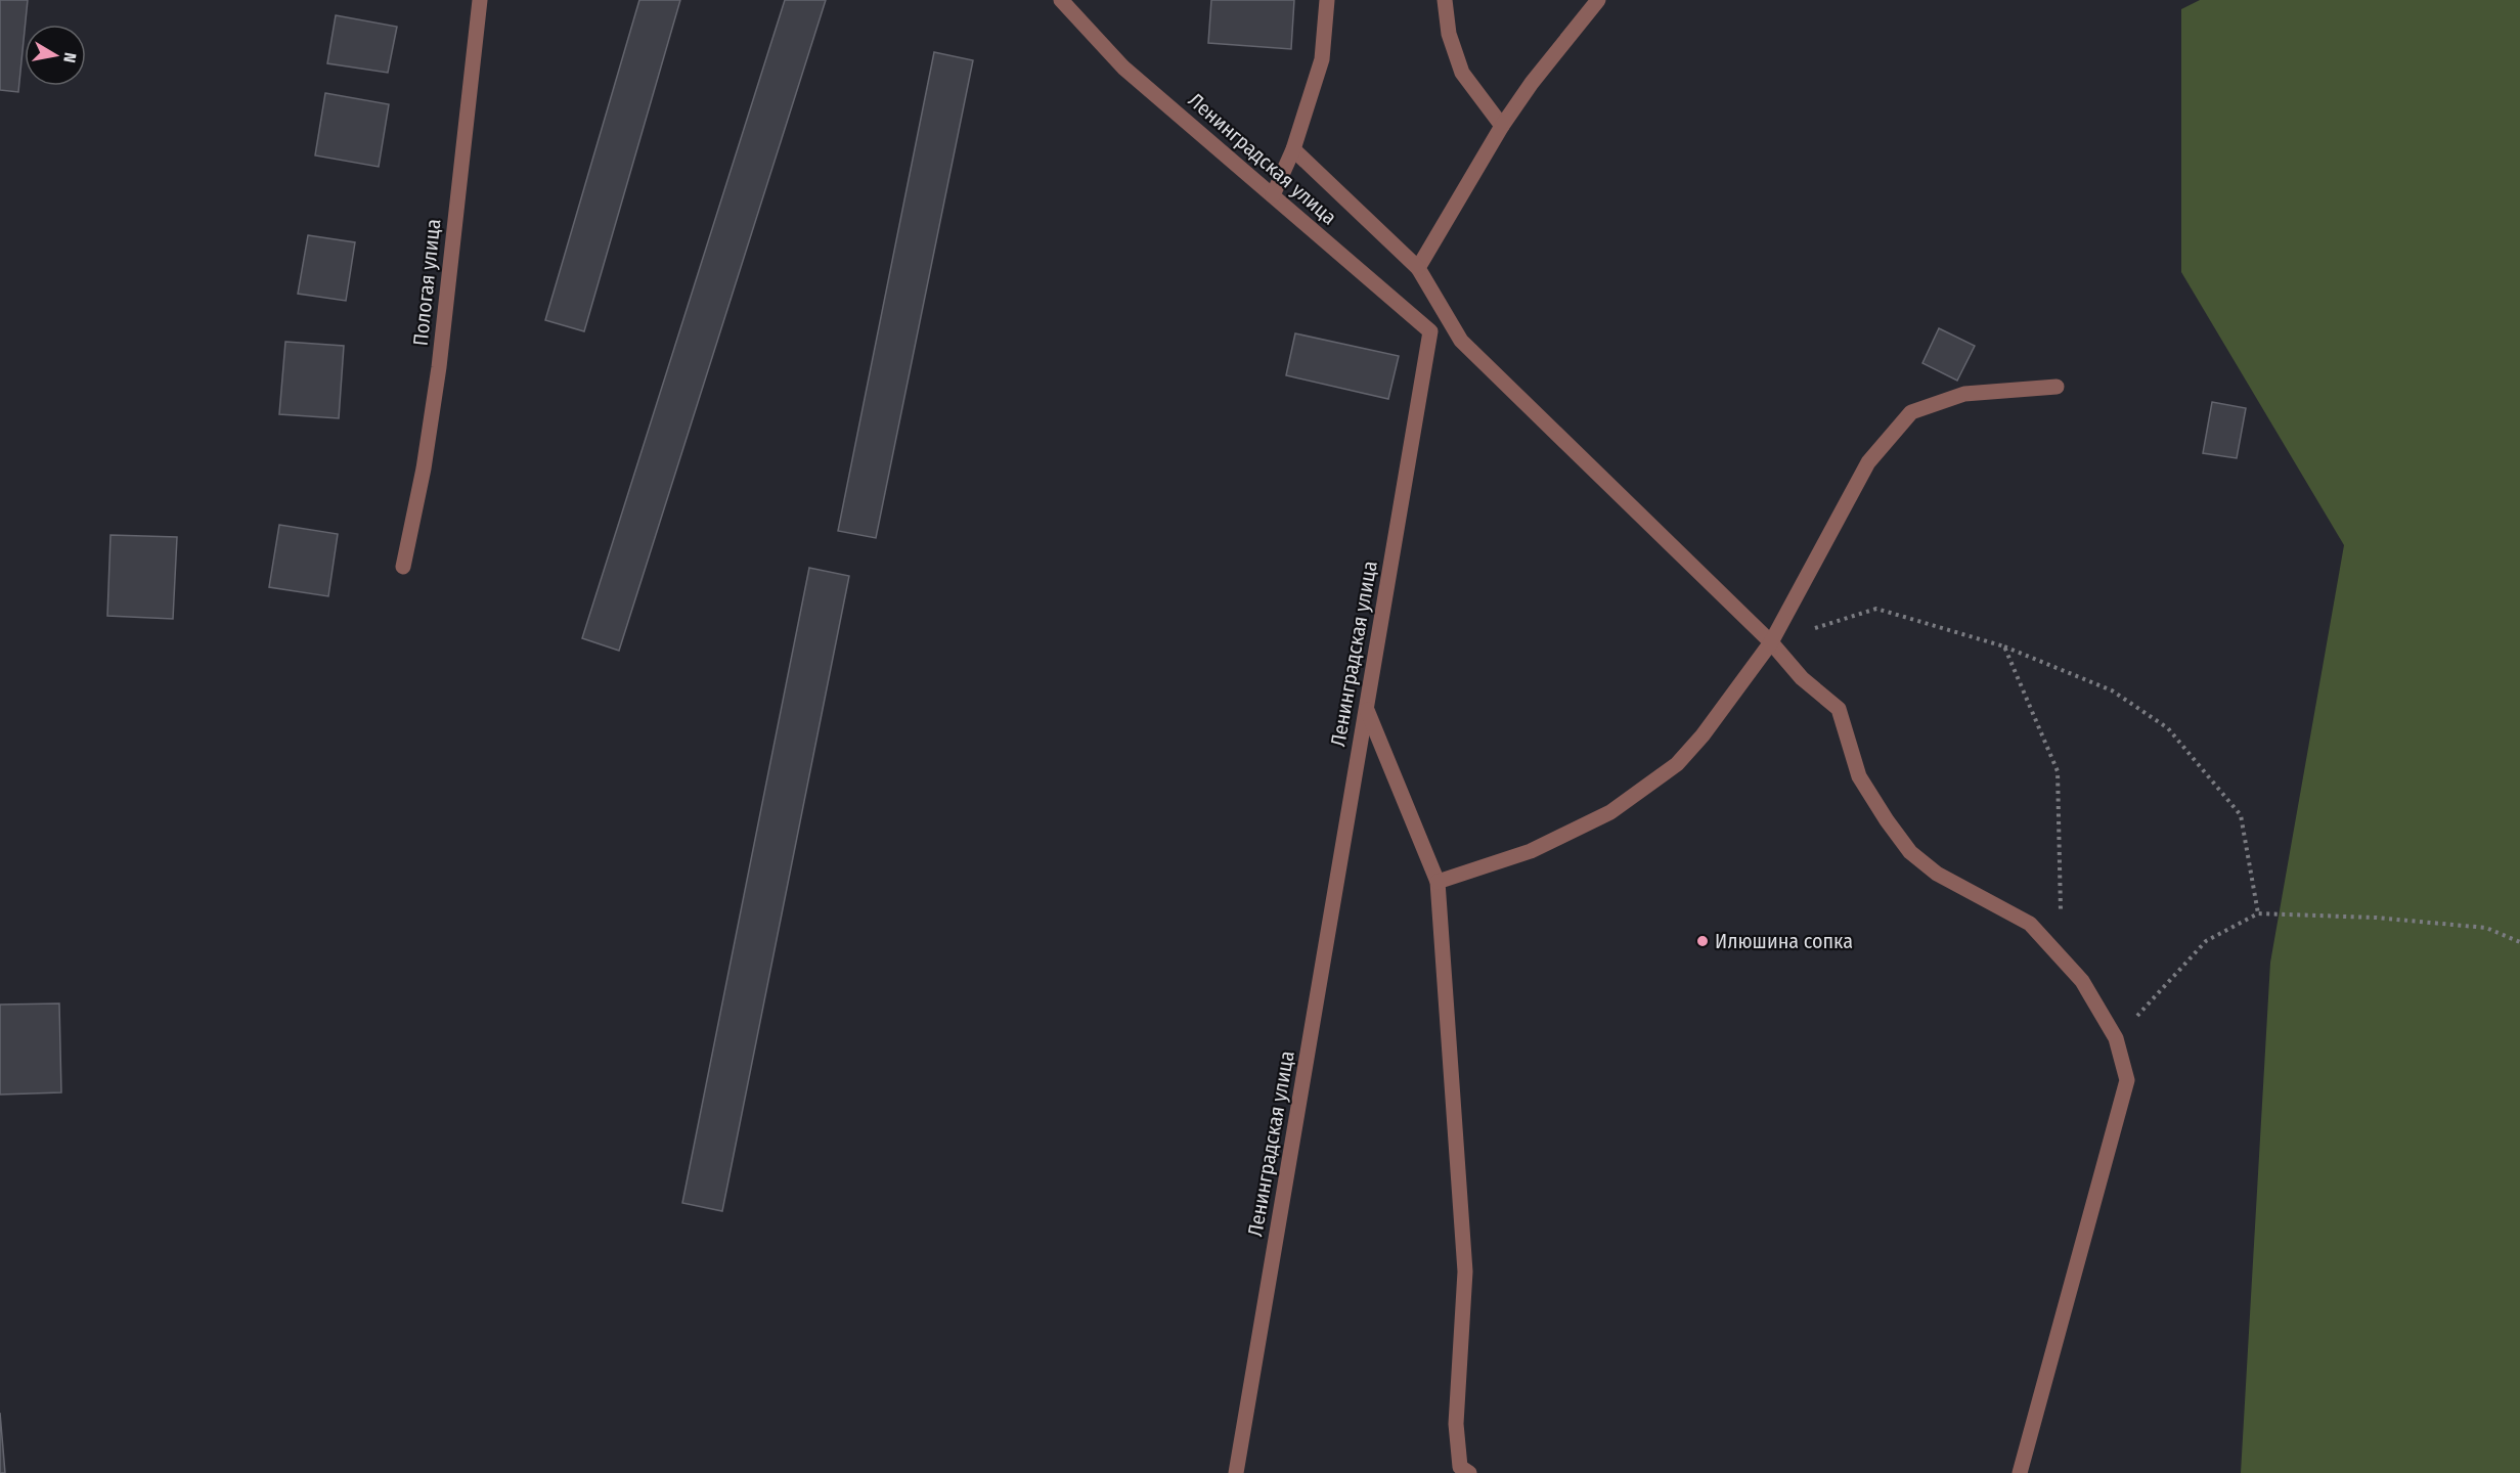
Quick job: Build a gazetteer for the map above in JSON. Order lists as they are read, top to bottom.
{
  "streets": {
    "street": ["Ленинградская улица", "Пологая улица"]
  },
  "places": ["Илюшина сопка"],
  "north": "right"
}
